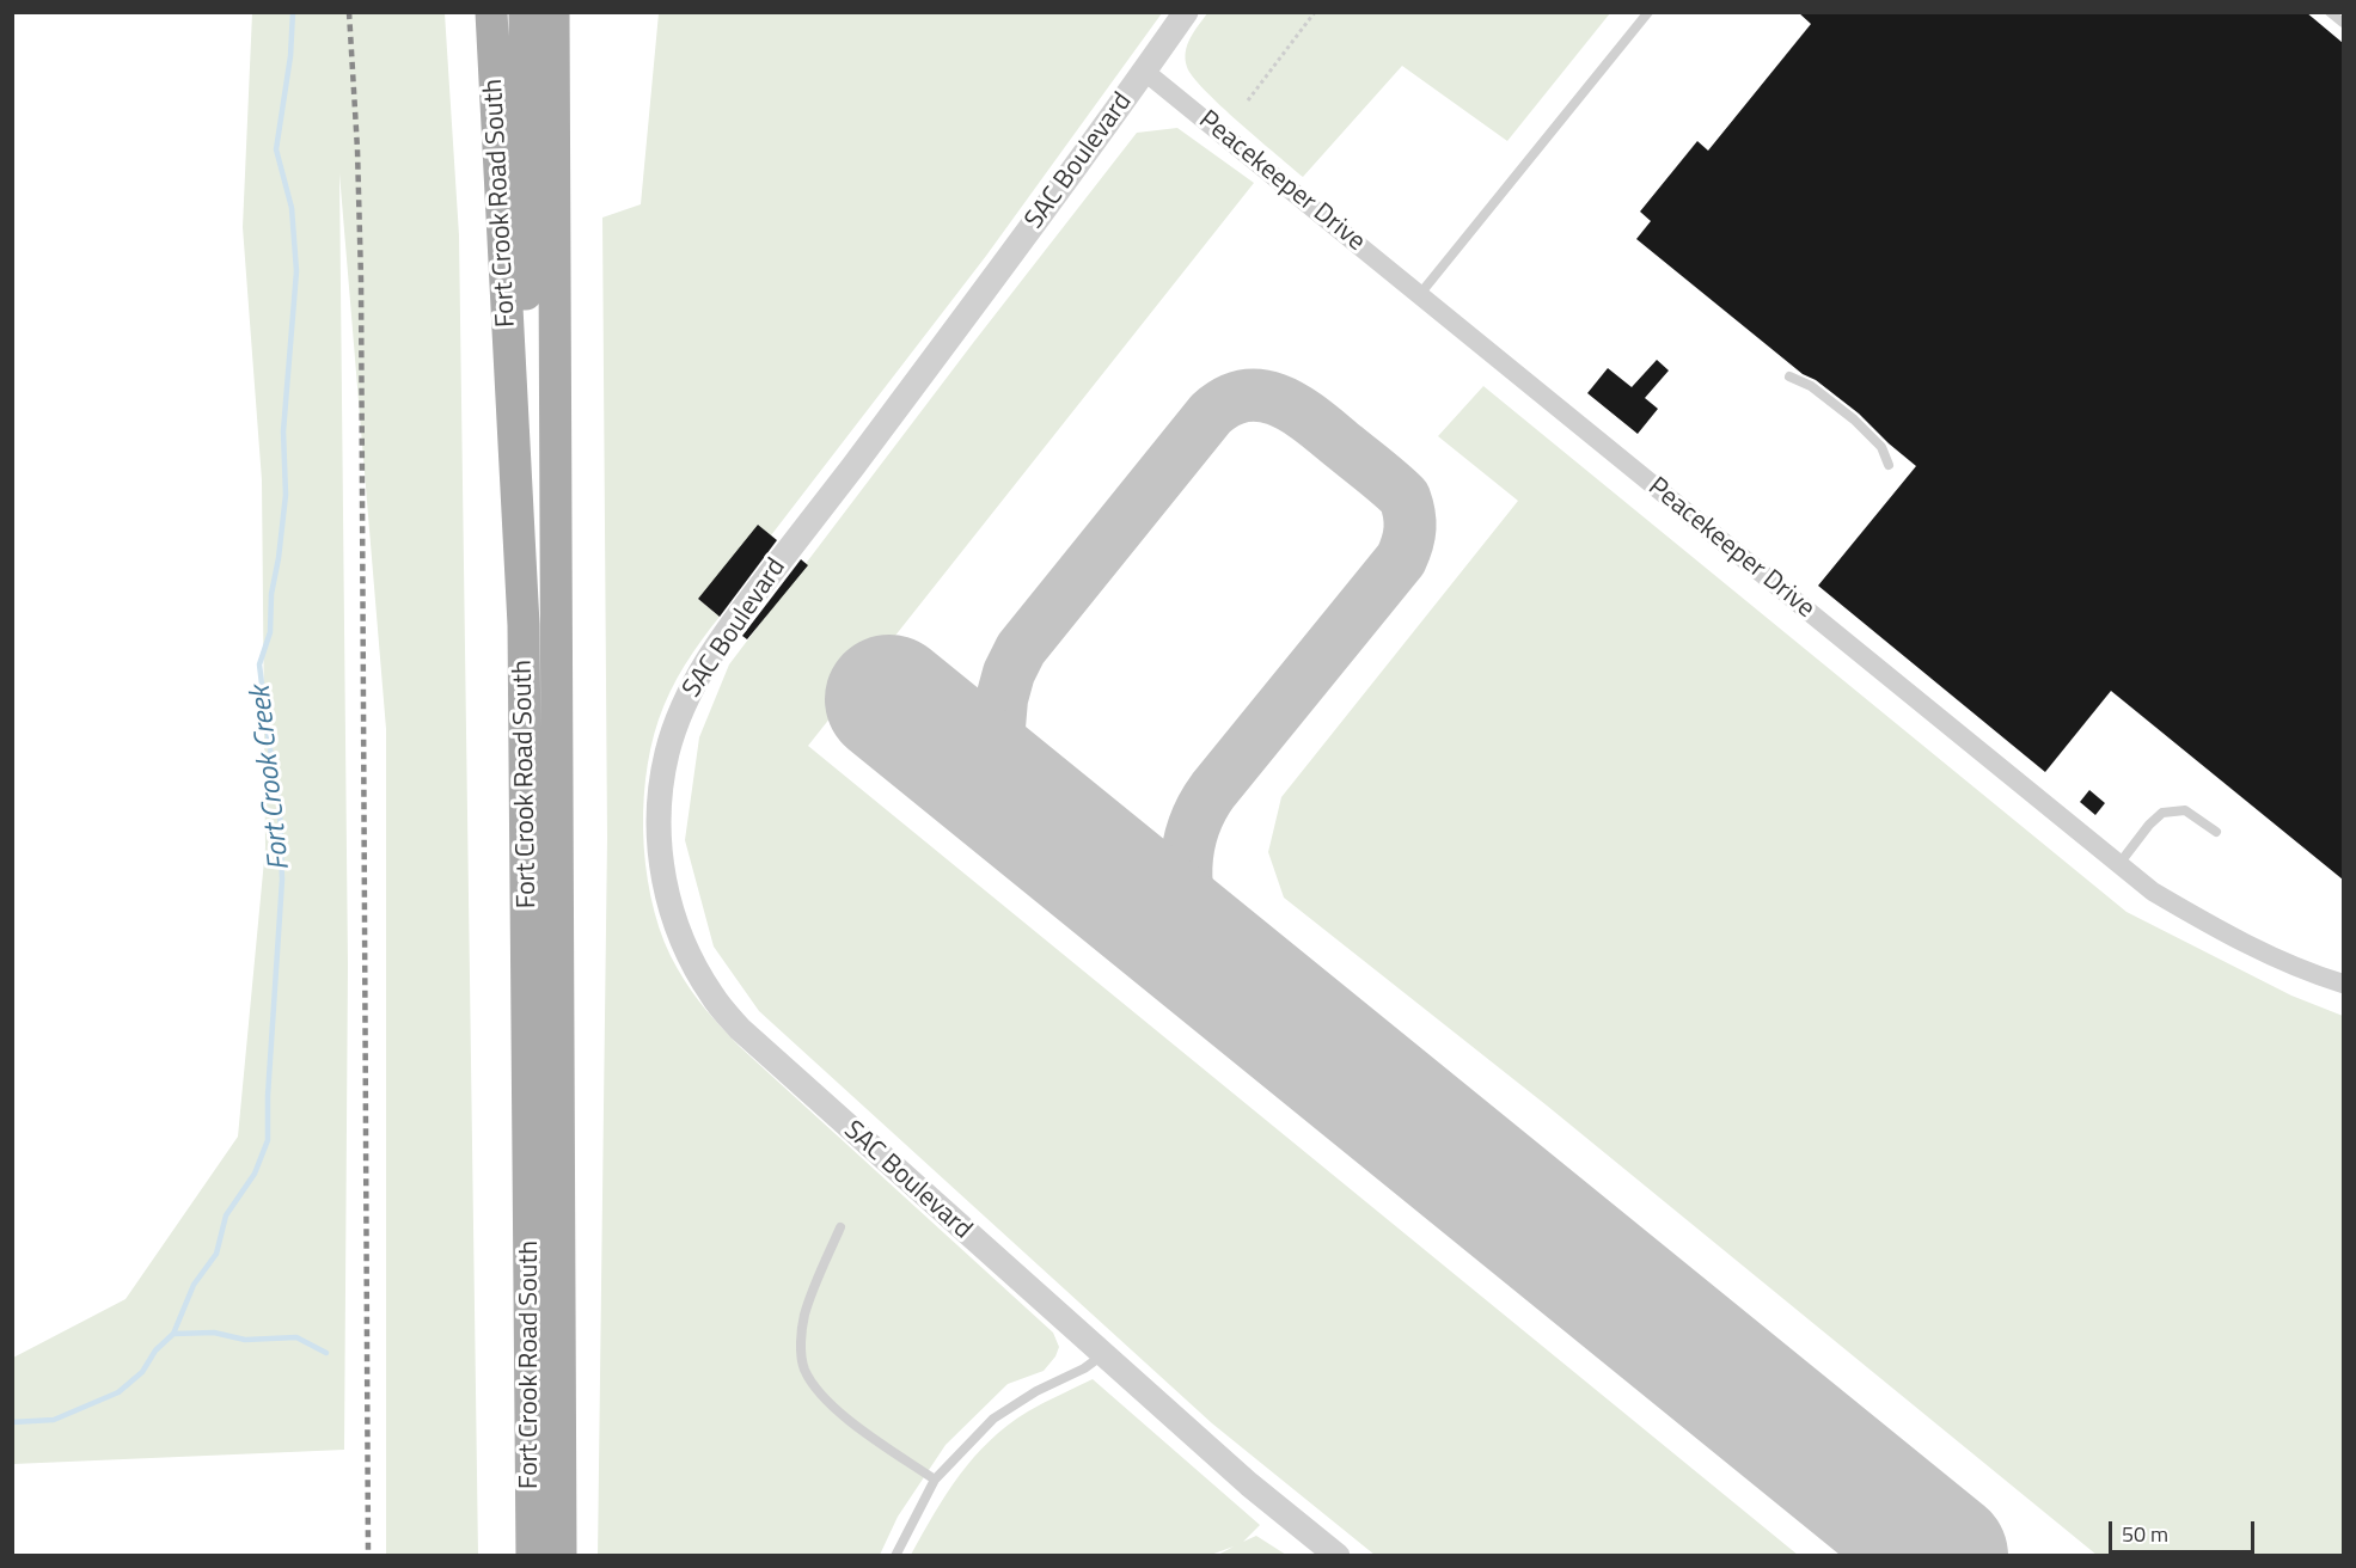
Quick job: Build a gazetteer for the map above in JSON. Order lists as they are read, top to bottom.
{
  "streets": {
    "main road": ["Fort Crook Road South"],
    "street": ["SAC Boulevard", "Peacekeeper Drive"]
  },
  "crossings": [
    ["SAC Boulevard", "Peacekeeper Drive"]
  ],
  "water": ["Fort Crook Creek"],
  "scale_bar": "50 m"
}
